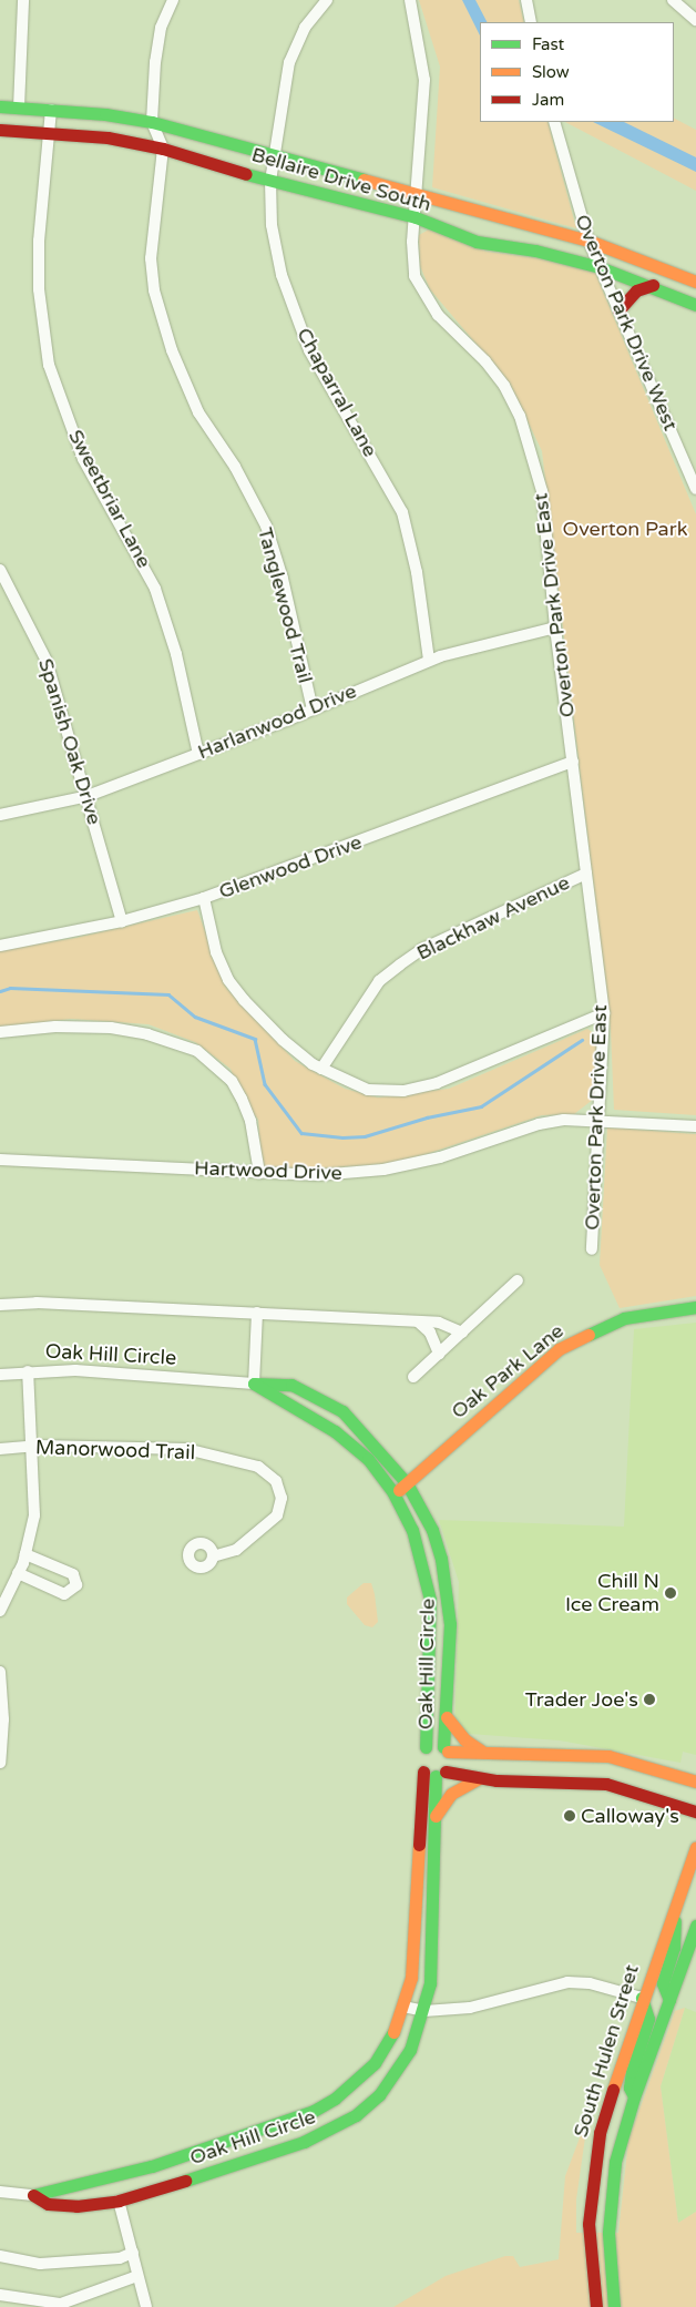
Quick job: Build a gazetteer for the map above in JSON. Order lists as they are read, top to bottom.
{
  "streets": {
    "street": [
      "Bellaire Drive South",
      "Overton Park Drive West",
      "Chaparral Lane",
      "Sweetbriar Lane",
      "Tanglewood Trail",
      "Overton Park Drive East",
      "Harlanwood Drive",
      "Spanish Oak Drive",
      "Glenwood Drive",
      "Blackhaw Avenue",
      "Hartwood Drive",
      "Oak Hill Circle",
      "Oak Park Lane",
      "Manorwood Trail",
      "South Hulen Street"
    ]
  },
  "crossings": [
    ["Bellaire Drive South", "Overton Park Drive West"],
    ["Bellaire Drive South", "Chaparral Lane"],
    ["Bellaire Drive South", "Sweetbriar Lane"],
    ["Bellaire Drive South", "Tanglewood Trail"],
    ["Bellaire Drive South", "Overton Park Drive East"],
    ["Chaparral Lane", "Harlanwood Drive"],
    ["Sweetbriar Lane", "Harlanwood Drive"],
    ["Tanglewood Trail", "Harlanwood Drive"],
    ["Overton Park Drive East", "Harlanwood Drive"],
    ["Overton Park Drive East", "Glenwood Drive"],
    ["Overton Park Drive East", "Blackhaw Avenue"],
    ["Overton Park Drive East", "Hartwood Drive"],
    ["Harlanwood Drive", "Spanish Oak Drive"],
    ["Spanish Oak Drive", "Glenwood Drive"],
    ["Oak Hill Circle", "Oak Park Lane"]
  ],
  "parks": ["Overton Park"],
  "places": ["Chill N Ice Cream", "Trader Joe's", "Calloway's"],
  "legend": ["Fast", "Slow", "Jam"]
}
